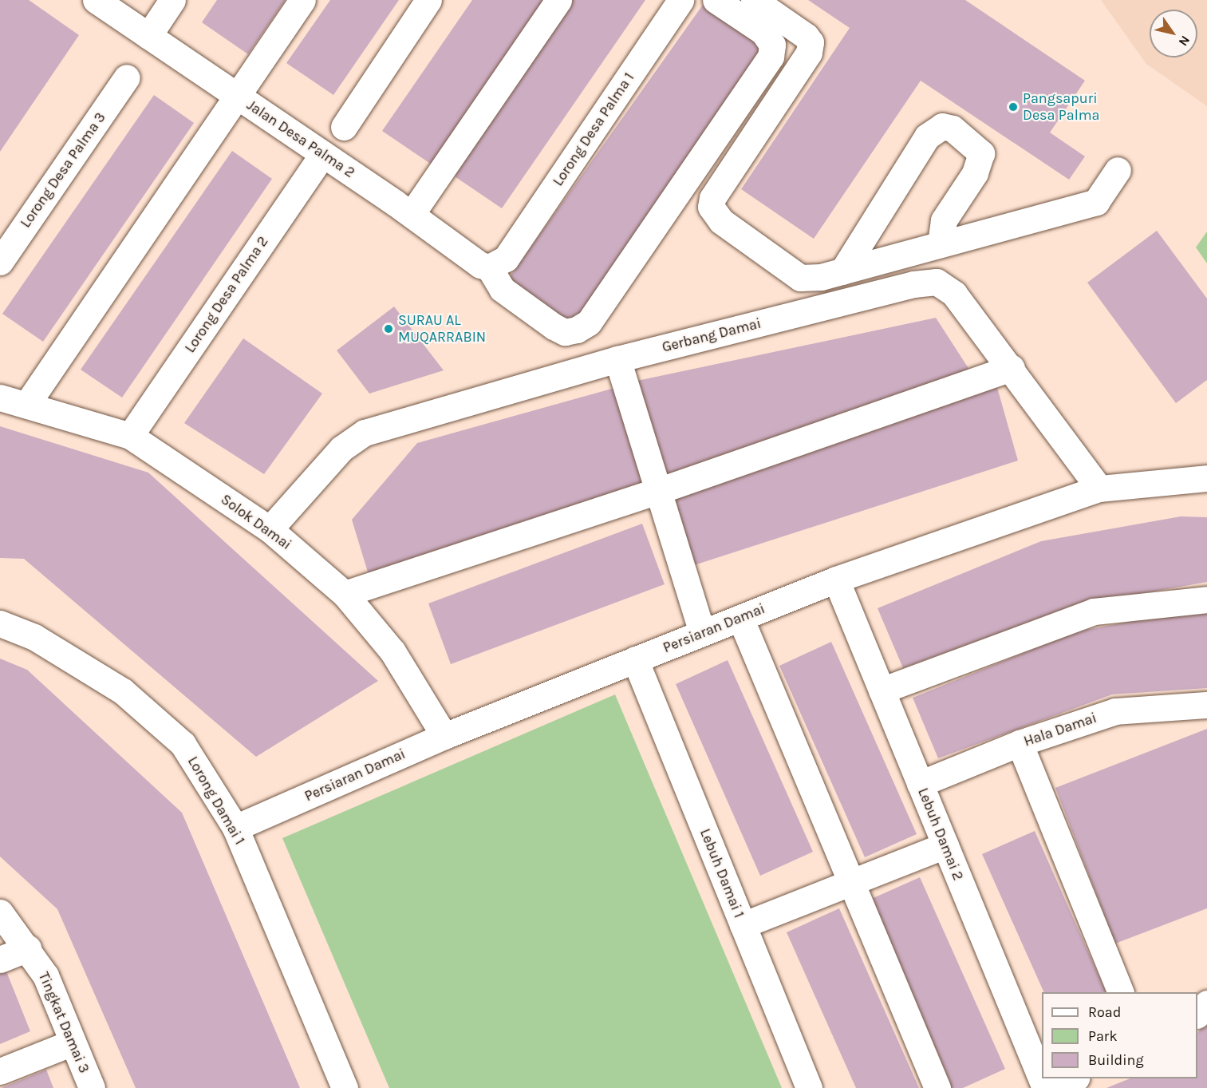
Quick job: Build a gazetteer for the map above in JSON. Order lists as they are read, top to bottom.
{
  "streets": {
    "street": [
      "Lorong Desa Palma 1",
      "Jalan Desa Palma 2",
      "Lorong Desa Palma 3",
      "Lorong Desa Palma 2",
      "Gerbang Damai",
      "Solok Damai",
      "Persiaran Damai",
      "Hala Damai",
      "Lorong Damai 1",
      "Lebuh Damai 2",
      "Lebuh Damai 1",
      "Tingkat Damai 3"
    ]
  },
  "crossings": [
    ["Lorong Desa Palma 1", "Jalan Desa Palma 2"],
    ["Jalan Desa Palma 2", "Lorong Desa Palma 2"],
    ["Lorong Desa Palma 2", "Solok Damai"],
    ["Gerbang Damai", "Solok Damai"],
    ["Gerbang Damai", "Persiaran Damai"],
    ["Solok Damai", "Persiaran Damai"],
    ["Persiaran Damai", "Lorong Damai 1"],
    ["Persiaran Damai", "Lebuh Damai 2"],
    ["Persiaran Damai", "Lebuh Damai 1"],
    ["Hala Damai", "Lebuh Damai 2"]
  ],
  "places": ["Pangsapuri Desa Palma", "SURAU AL MUQARRABIN"],
  "legend": ["Road", "Park", "Building"],
  "north": "bottom right"
}
